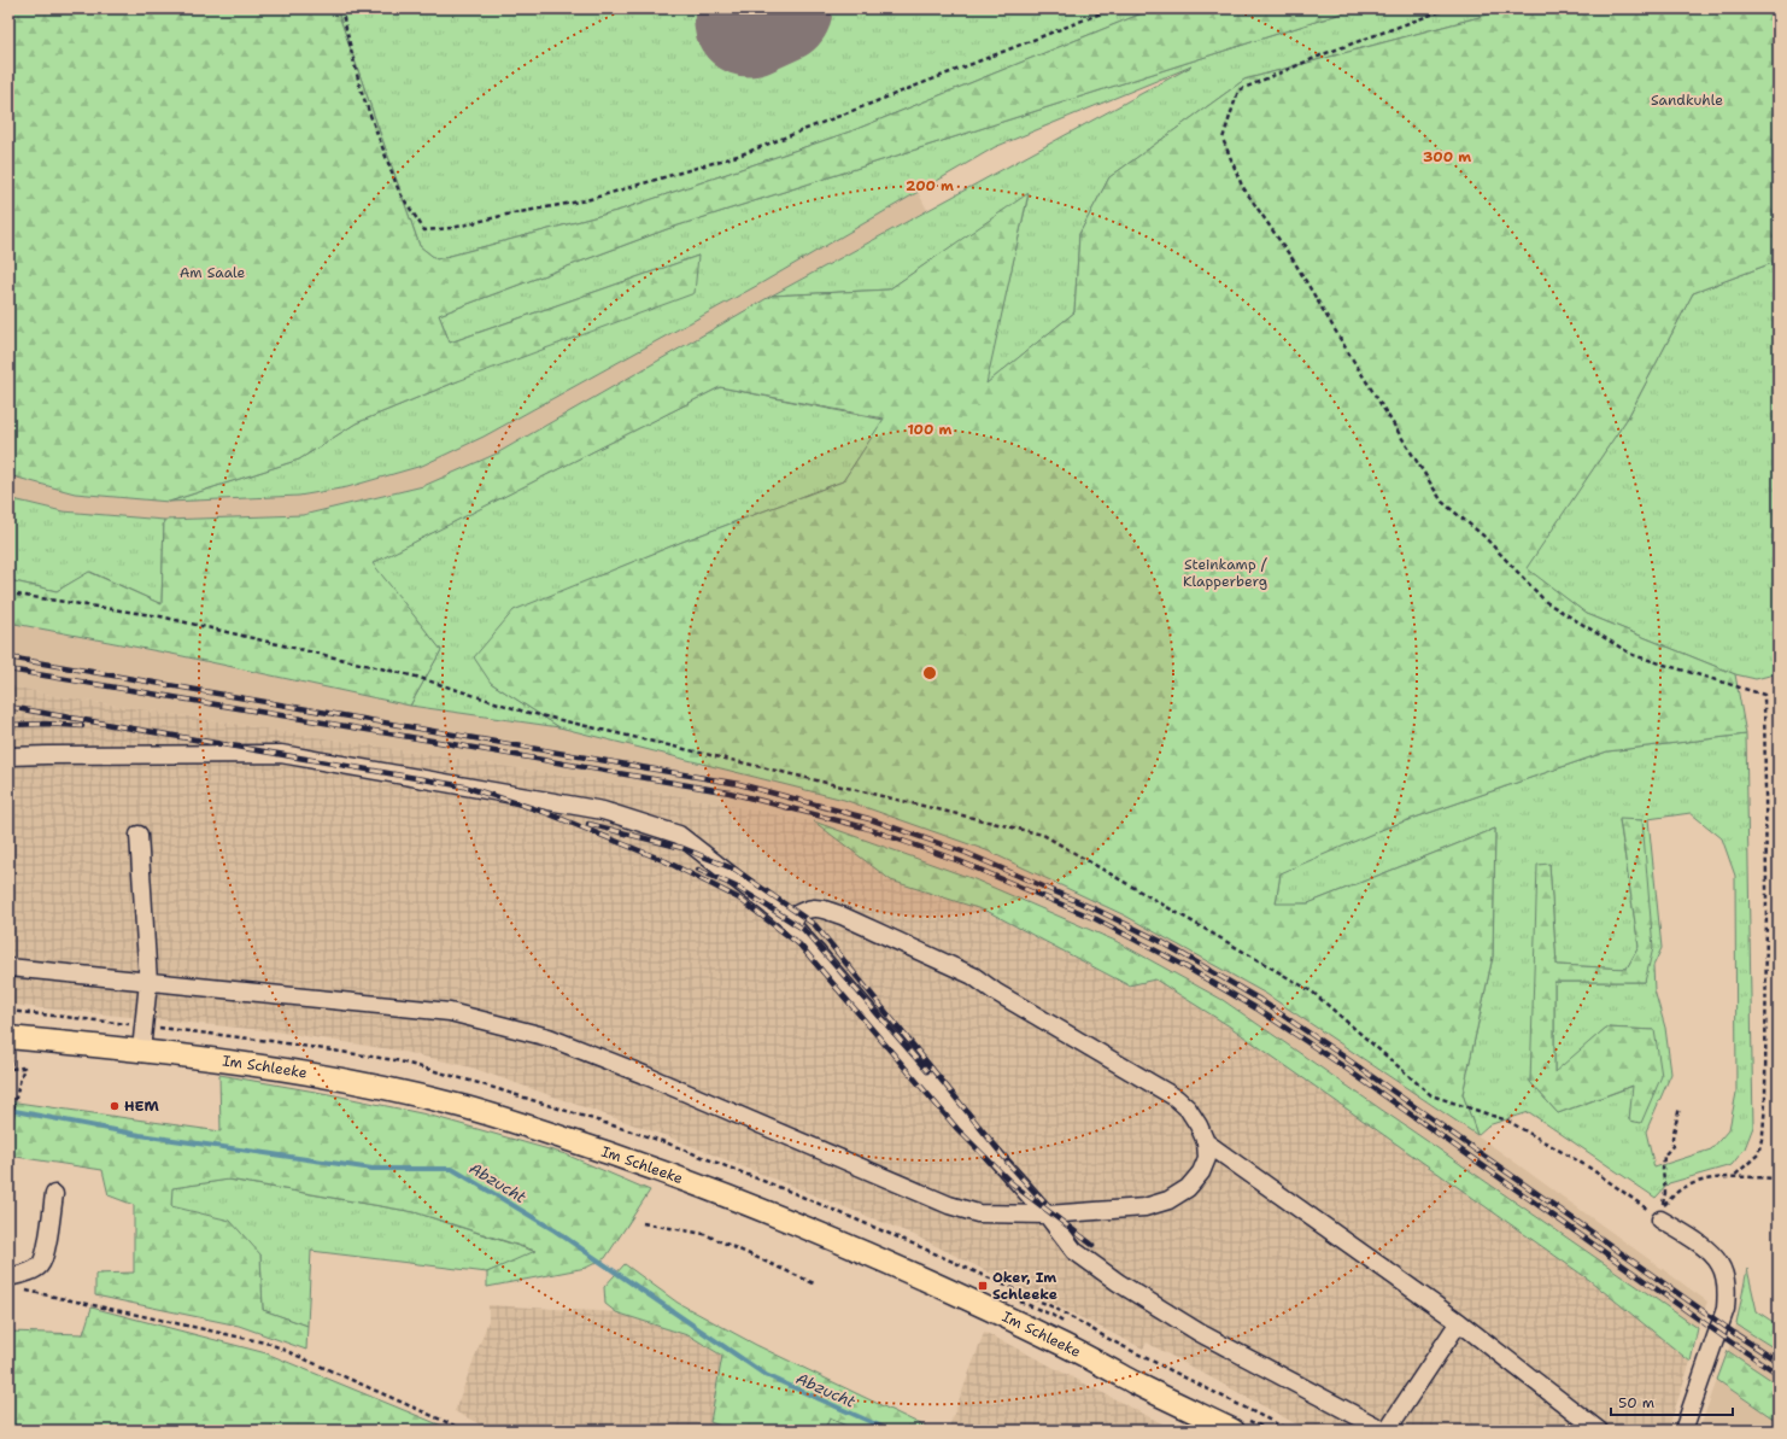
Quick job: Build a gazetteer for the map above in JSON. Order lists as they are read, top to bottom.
{
  "streets": {
    "main road": ["Im Schleeke"]
  },
  "water": ["Abzucht"],
  "parks": ["Sandkuhle", "Am Saale", "Steinkamp / Klapperberg"],
  "places": {
    "other": ["HEM"],
    "transit": ["Oker, Im Schleeke"]
  },
  "scale_bar": "50 m",
  "rings": ["300 m", "200 m", "100 m"]
}
